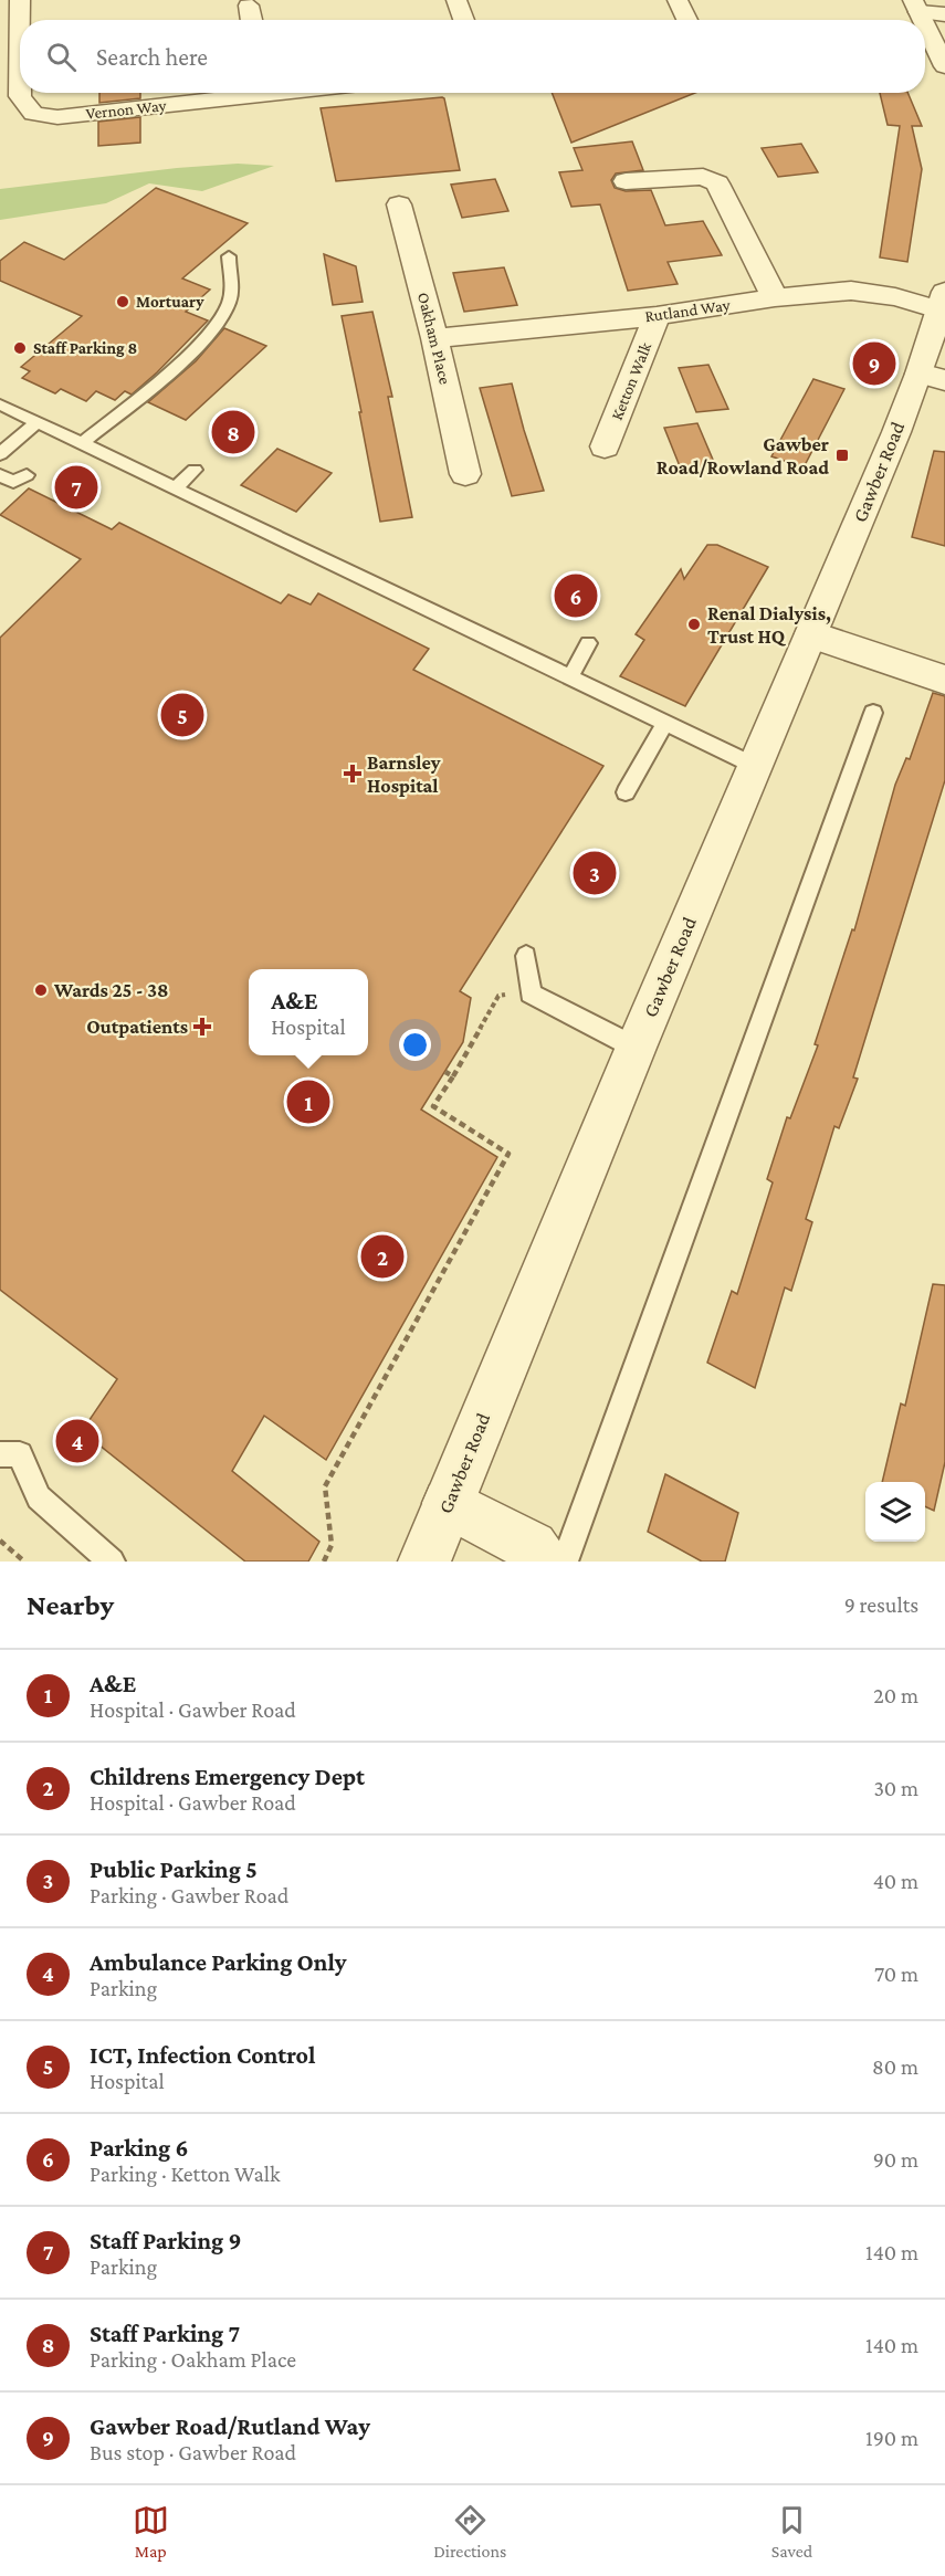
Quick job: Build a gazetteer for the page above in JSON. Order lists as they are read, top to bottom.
{
  "streets": {
    "street": [
      "Vernon Way",
      "Rutland Way",
      "Oakham Place",
      "Ketton Walk",
      "Gawber Road"
    ]
  },
  "crossings": [
    ["Rutland Way", "Oakham Place"],
    ["Rutland Way", "Ketton Walk"],
    ["Rutland Way", "Gawber Road"]
  ],
  "places": {
    "other": [
      "Mortuary",
      "Staff Parking 8",
      "Renal Dialysis, Trust HQ",
      "Wards 25 - 38"
    ],
    "transit": ["Gawber Road/Rowland Road"],
    "health": ["Barnsley Hospital", "Outpatients"]
  },
  "page": {
    "search": "Search here",
    "pins": [
      "9",
      "8",
      "7",
      "6",
      "5",
      "3",
      "1",
      "2",
      "4"
    ],
    "popup": ["A&E", "Hospital"],
    "heading": ["Nearby", "9 results"],
    "list": [
      {
        "mark": "1",
        "name": "A&E",
        "note": "Hospital · Gawber Road",
        "value": "20 m"
      },
      {
        "mark": "2",
        "name": "Childrens Emergency Dept",
        "note": "Hospital · Gawber Road",
        "value": "30 m"
      },
      {
        "mark": "3",
        "name": "Public Parking 5",
        "note": "Parking · Gawber Road",
        "value": "40 m"
      },
      {
        "mark": "4",
        "name": "Ambulance Parking Only",
        "note": "Parking",
        "value": "70 m"
      },
      {
        "mark": "5",
        "name": "ICT, Infection Control",
        "note": "Hospital",
        "value": "80 m"
      },
      {
        "mark": "6",
        "name": "Parking 6",
        "note": "Parking · Ketton Walk",
        "value": "90 m"
      },
      {
        "mark": "7",
        "name": "Staff Parking 9",
        "note": "Parking",
        "value": "140 m"
      },
      {
        "mark": "8",
        "name": "Staff Parking 7",
        "note": "Parking · Oakham Place",
        "value": "140 m"
      },
      {
        "mark": "9",
        "name": "Gawber Road/Rutland Way",
        "note": "Bus stop · Gawber Road",
        "value": "190 m"
      }
    ],
    "nav": ["Map", "Directions", "Saved"]
  }
}
